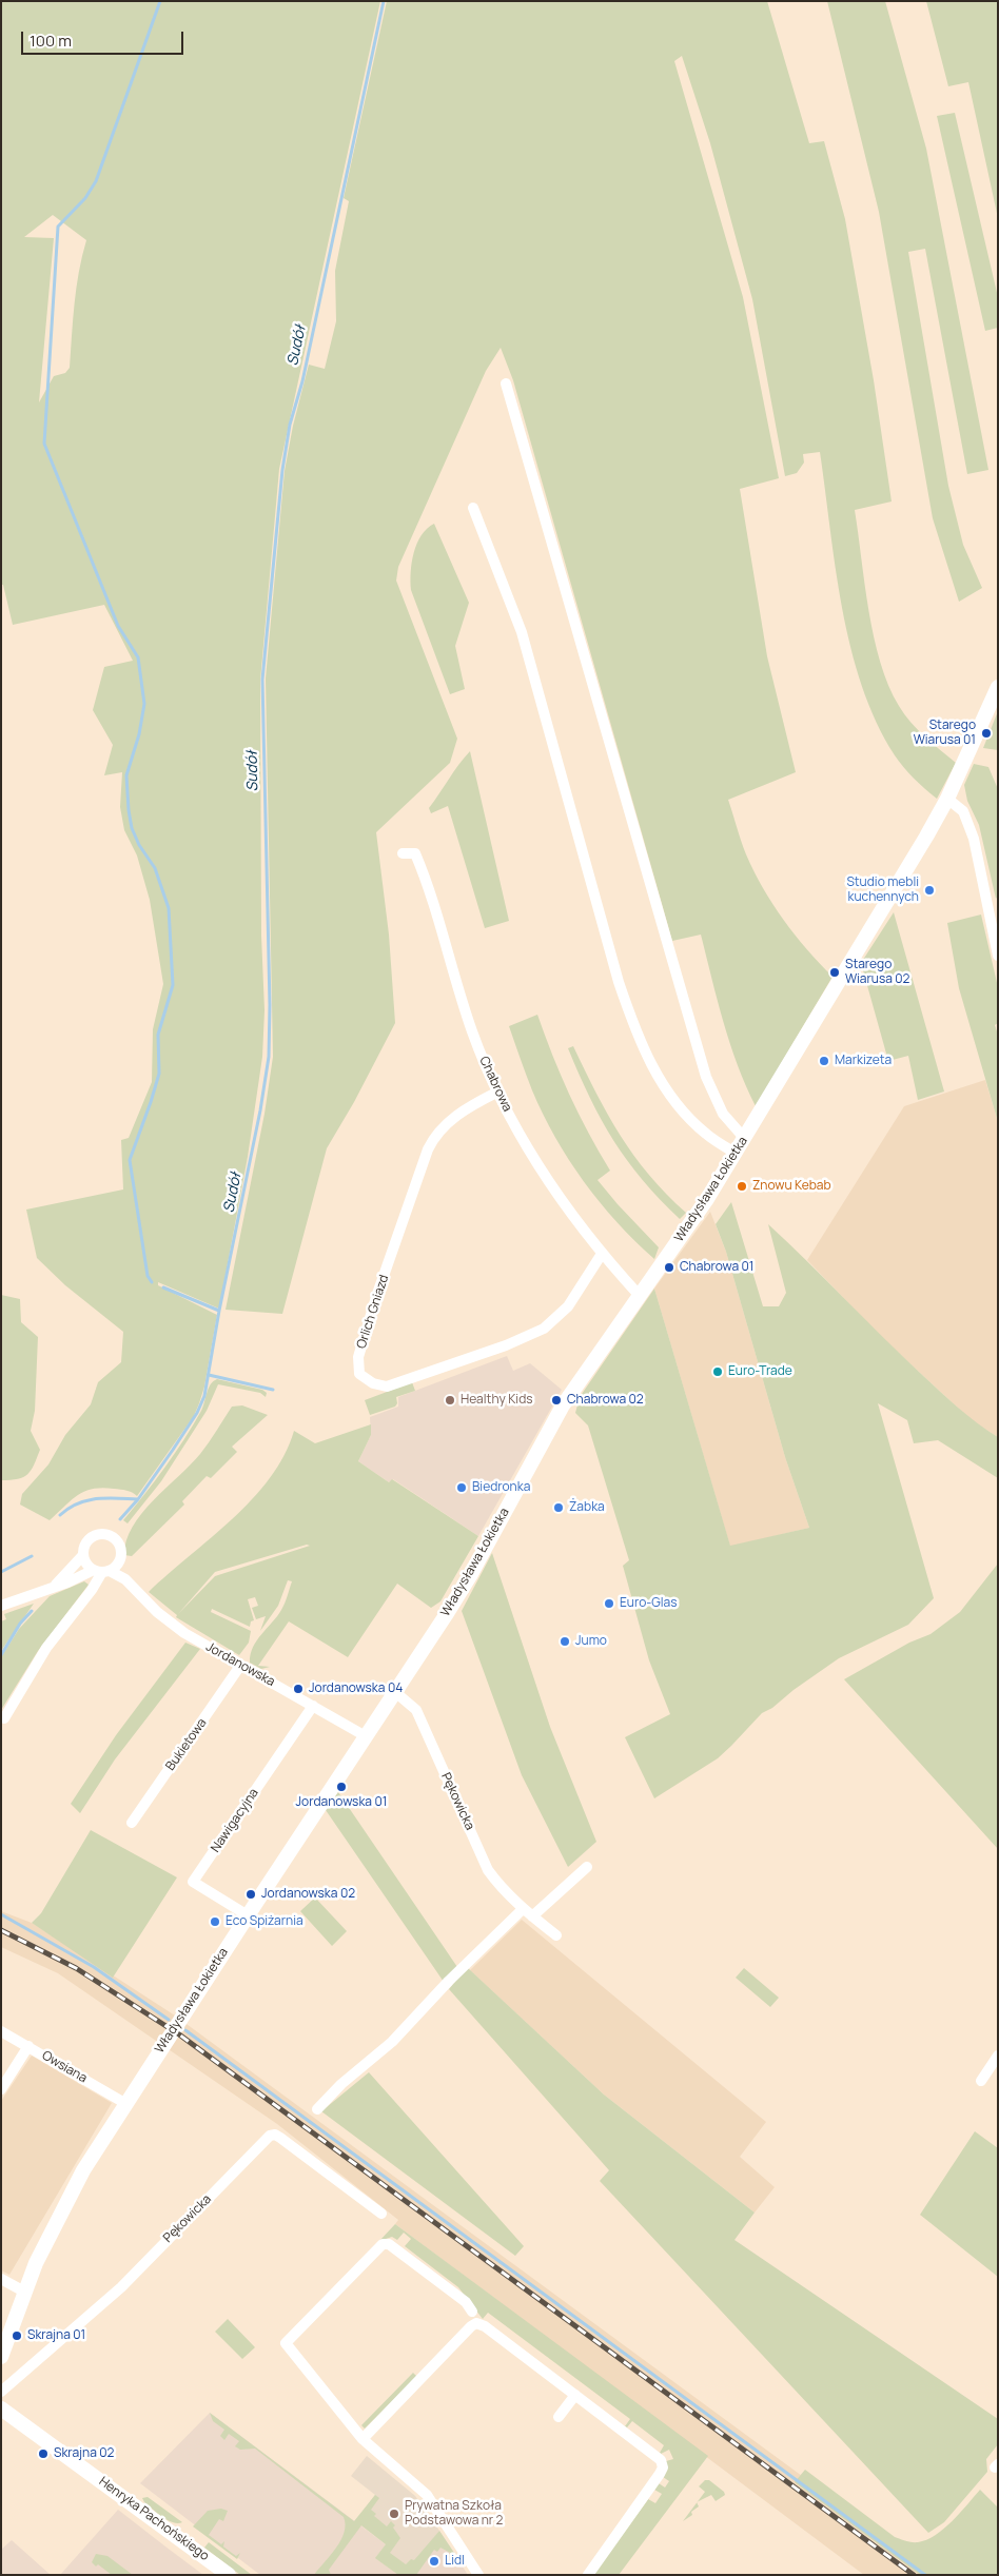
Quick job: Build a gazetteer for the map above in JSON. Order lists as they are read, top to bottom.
{
  "streets": {
    "street": [
      "Chabrowa",
      "Władysława Łokietka",
      "Orlich Gniazd",
      "Jordanowska",
      "Bukietowa",
      "Pękowicka",
      "Nawigacyjna",
      "Owsiana",
      "Henryka Pachońskiego"
    ]
  },
  "crossings": [
    ["Chabrowa", "Władysława Łokietka"],
    ["Chabrowa", "Orlich Gniazd"],
    ["Władysława Łokietka", "Jordanowska"],
    ["Władysława Łokietka", "Pękowicka"],
    ["Władysława Łokietka", "Nawigacyjna"],
    ["Władysława Łokietka", "Owsiana"],
    ["Jordanowska", "Bukietowa"],
    ["Jordanowska", "Nawigacyjna"]
  ],
  "water": ["Sudół"],
  "places": [
    "Starego Wiarusa 01",
    "Studio mebli kuchennych",
    "Starego Wiarusa 02",
    "Markizeta",
    "Znowu Kebab",
    "Chabrowa 01",
    "Euro-Trade",
    "Healthy Kids",
    "Chabrowa 02",
    "Biedronka",
    "Żabka",
    "Euro-Glas",
    "Jumo",
    "Jordanowska 04",
    "Jordanowska 01",
    "Jordanowska 02",
    "Eco Spiżarnia",
    "Skrajna 01",
    "Skrajna 02",
    "Prywatna Szkoła Podstawowa nr 2",
    "Lidl"
  ],
  "scale_bar": "100 m"
}
